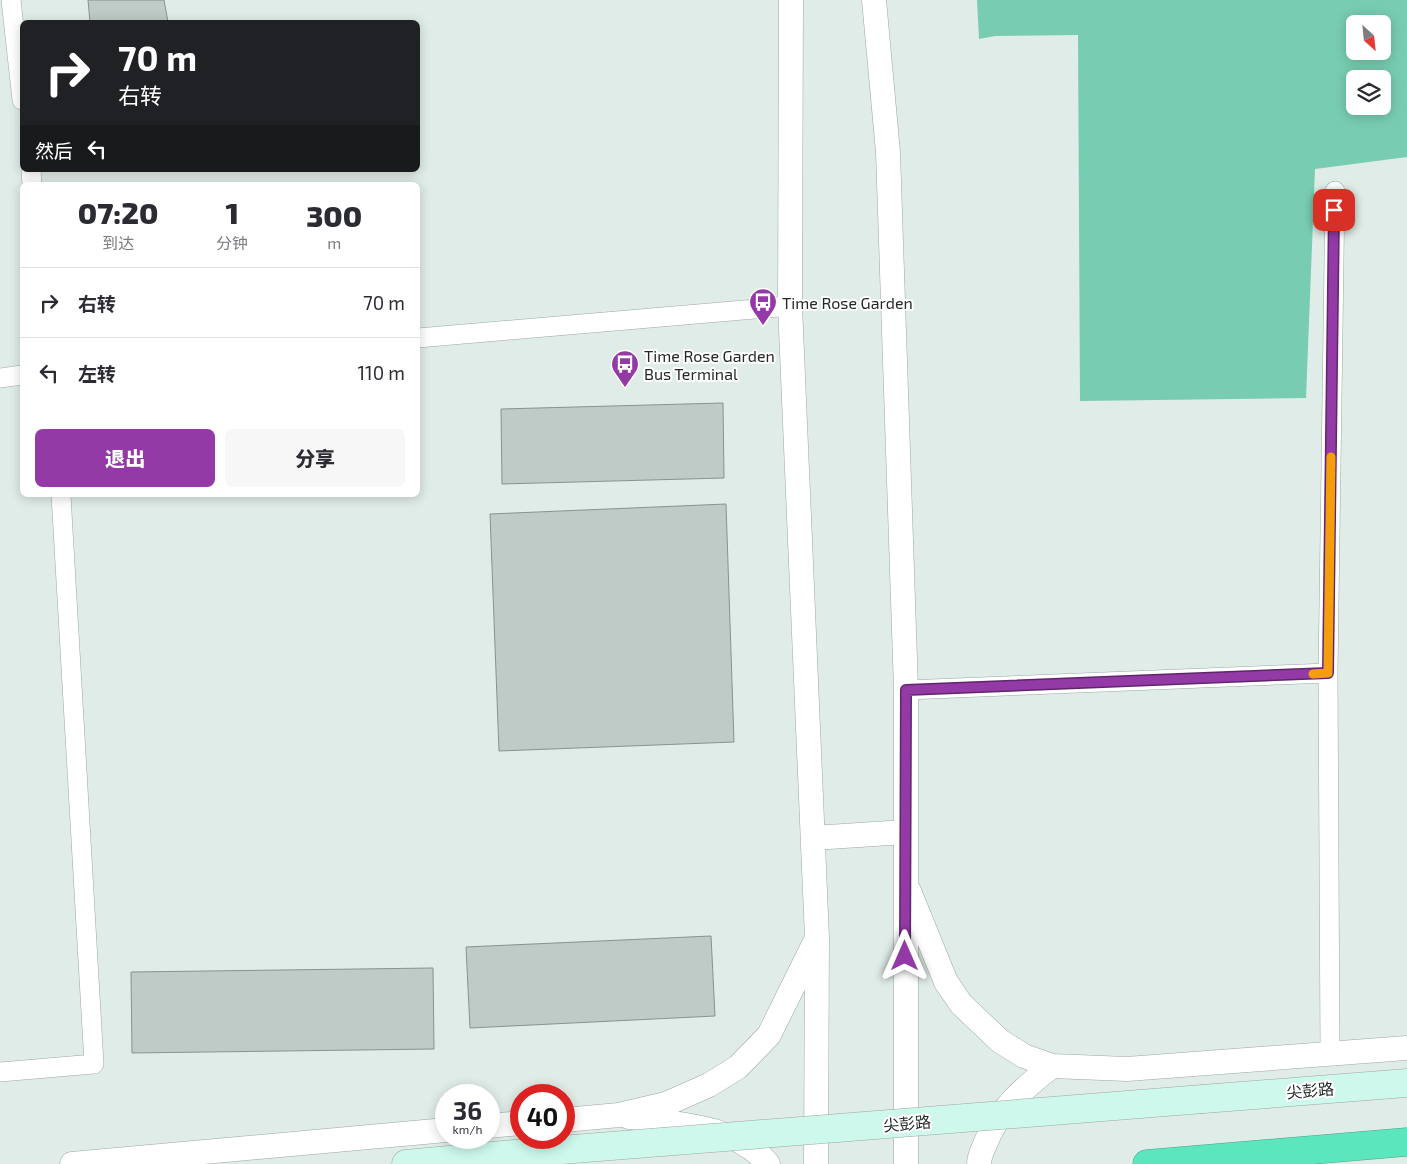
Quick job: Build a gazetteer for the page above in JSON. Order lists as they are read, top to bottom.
{
  "streets": {
    "main road": ["尖彭路"]
  },
  "places": {
    "bus stop": ["Time Rose Garden", "Time Rose Garden Bus Terminal"]
  },
  "north": "bottom right",
  "page": {
    "turn": ["70 m", "右转"],
    "then": "然后",
    "eta": [
      "07:20",
      "到达",
      "1",
      "分钟",
      "300",
      "m"
    ],
    "list": [
      {
        "name": "右转",
        "value": "70 m"
      },
      {
        "name": "左转",
        "value": "110 m"
      }
    ],
    "buttons": ["退出", "分享"],
    "speed": "36 km/h",
    "limit": "40"
  }
}
